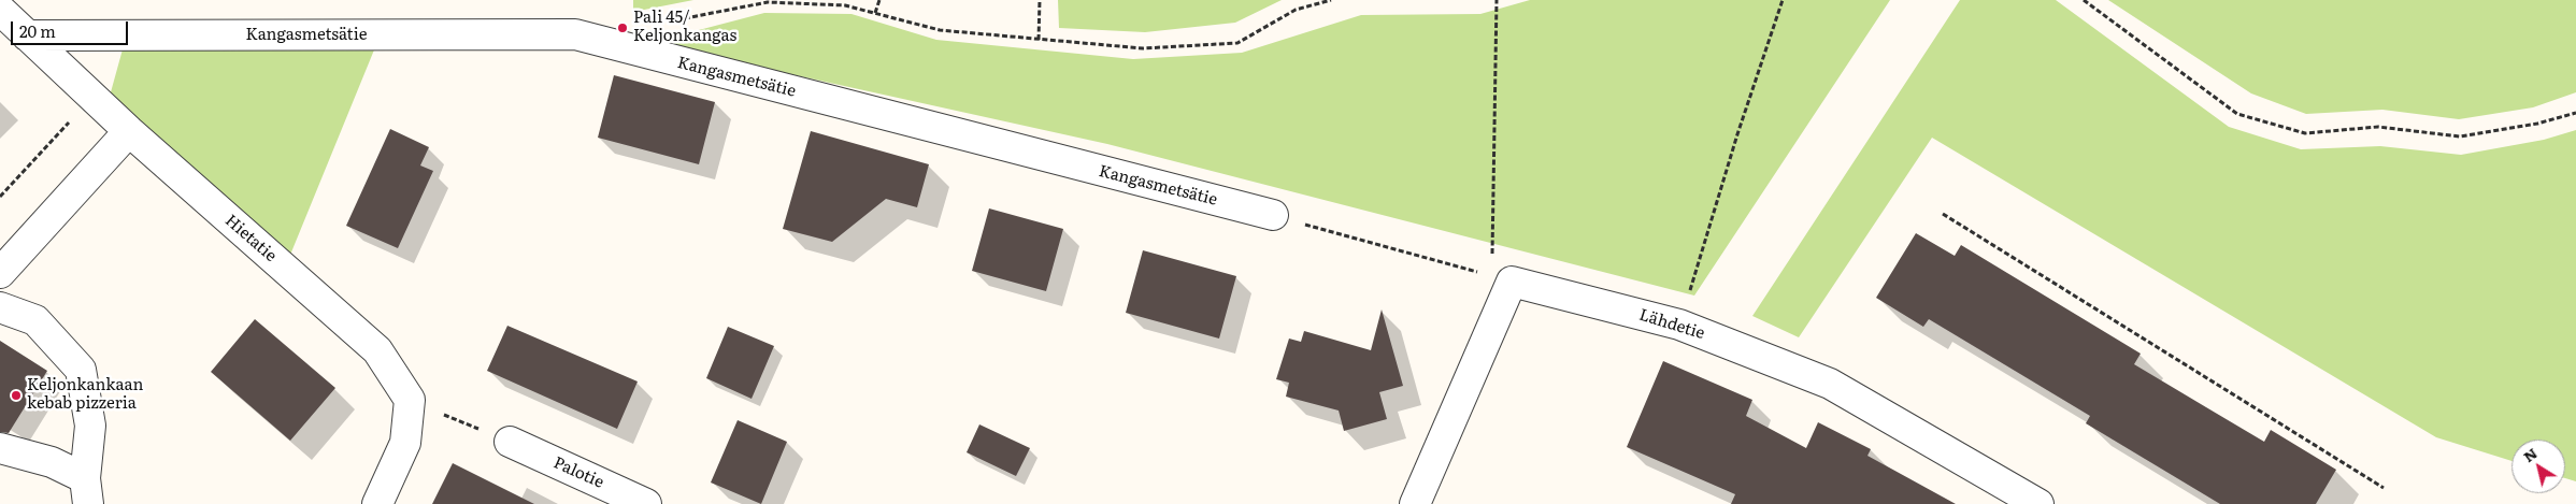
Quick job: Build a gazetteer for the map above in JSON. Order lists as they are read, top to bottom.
{
  "streets": {
    "street": [
      "Kangasmetsätie",
      "Hietatie",
      "Lähdetie",
      "Palotie"
    ]
  },
  "crossings": [
    ["Kangasmetsätie", "Hietatie"]
  ],
  "places": ["Pali 45/ Keljonkangas", "Keljonkankaan kebab pizzeria"],
  "scale_bar": "20 m",
  "north": "top left"
}
